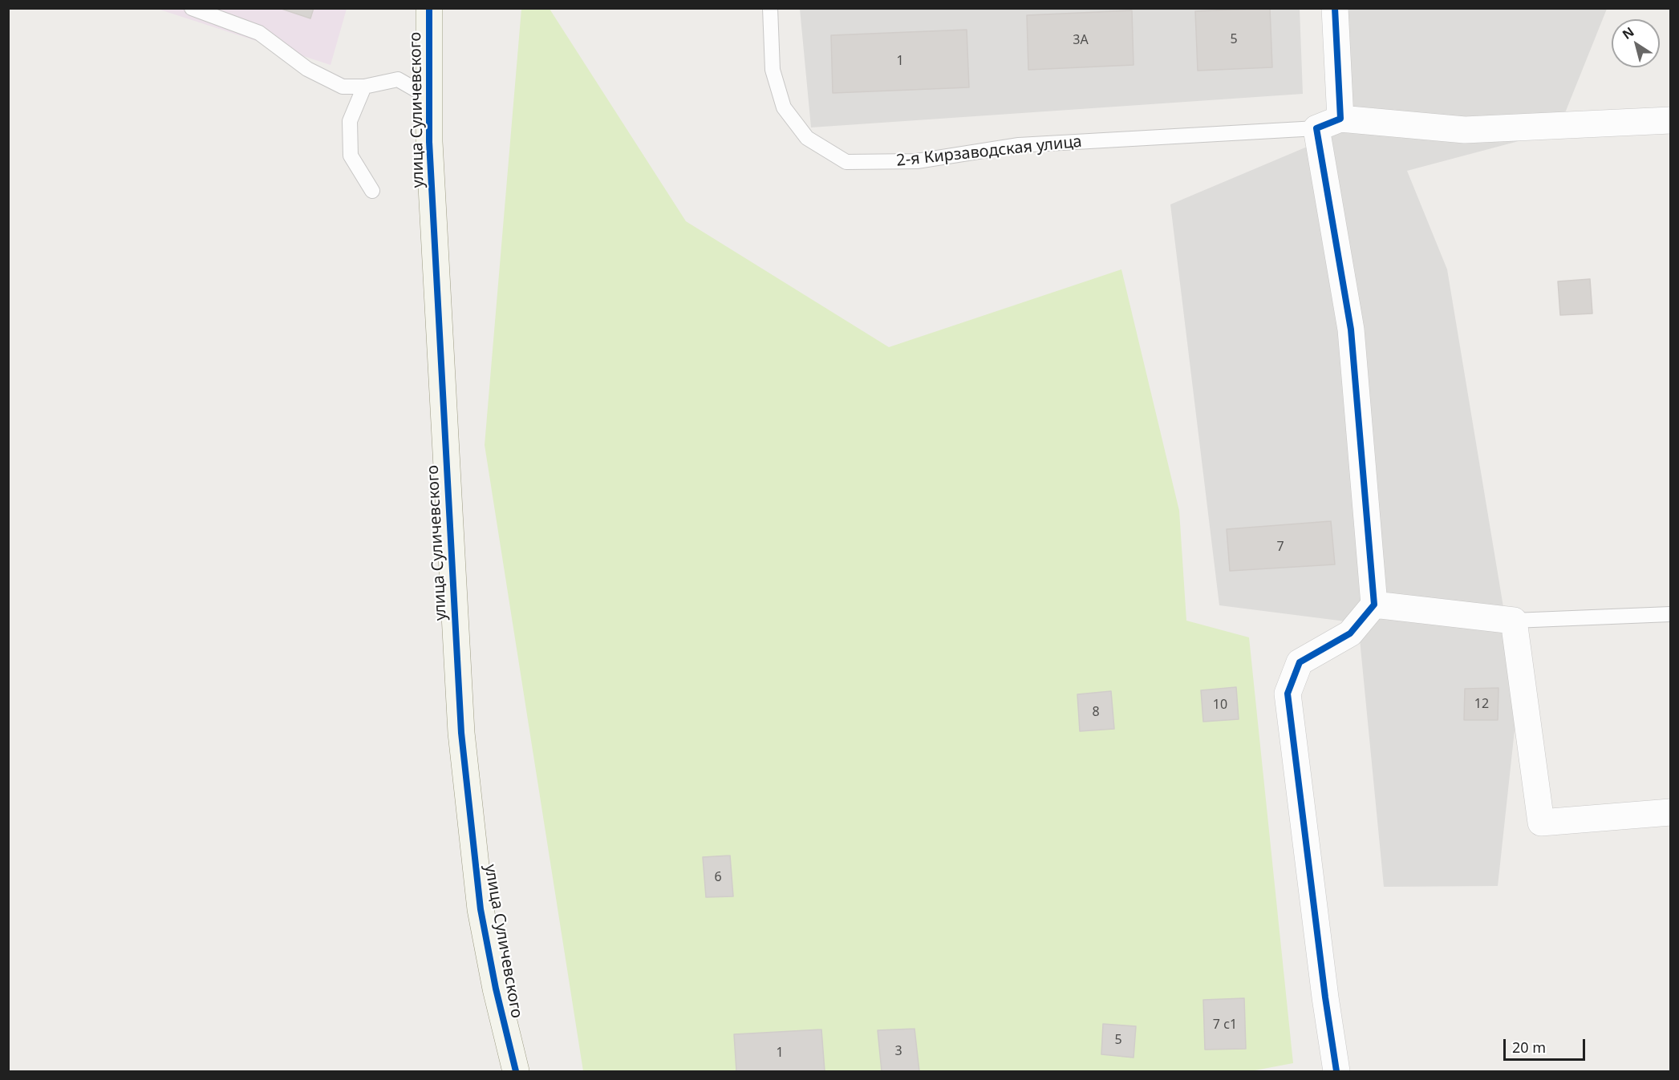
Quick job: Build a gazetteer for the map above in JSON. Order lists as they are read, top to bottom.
{
  "streets": {
    "street": ["улица Суличевского"],
    "lane": ["2-я Кирзаводская улица"]
  },
  "house_numbers": [
    "5",
    "3А",
    "1",
    "7",
    "12",
    "10",
    "8",
    "6",
    "7 с1",
    "5",
    "3",
    "1"
  ],
  "scale_bar": "20 m",
  "north": "top left"
}
